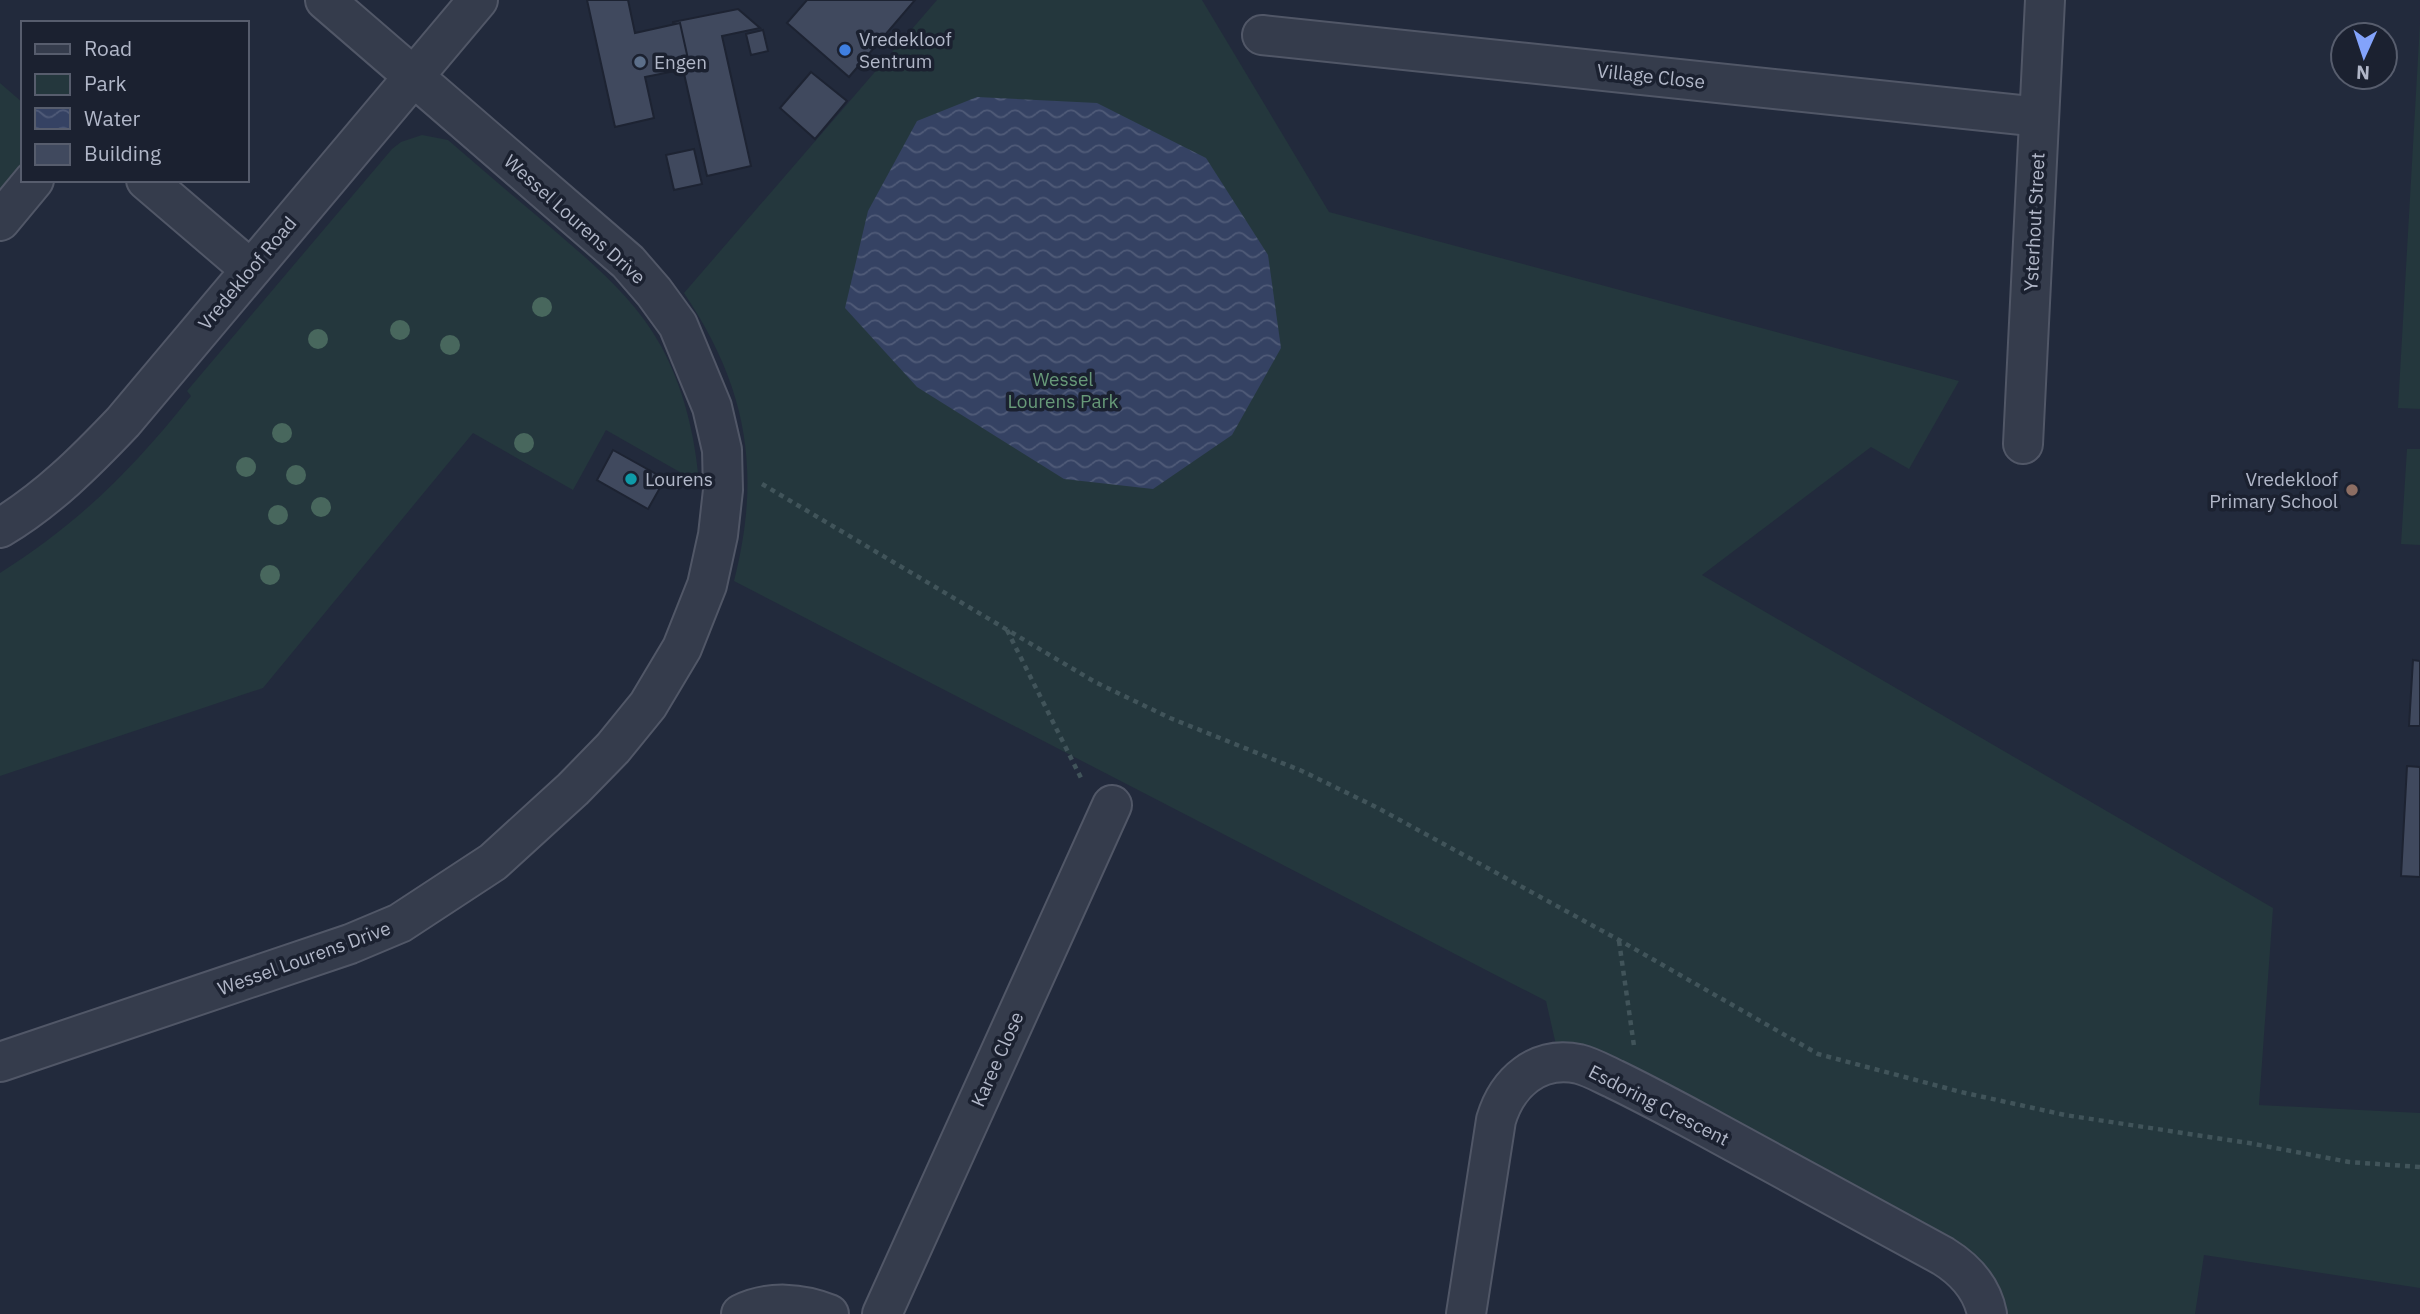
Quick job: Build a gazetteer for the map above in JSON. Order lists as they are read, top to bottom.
{
  "streets": {
    "street": [
      "Village Close",
      "Wessel Lourens Drive",
      "Ysterhout Street",
      "Vredekloof Road",
      "Karee Close",
      "Esdoring Crescent"
    ]
  },
  "crossings": [
    ["Village Close", "Ysterhout Street"],
    ["Wessel Lourens Drive", "Vredekloof Road"]
  ],
  "parks": ["Wessel Lourens Park"],
  "places": [
    "Vredekloof Sentrum",
    "Engen",
    "Lourens",
    "Vredekloof Primary School"
  ],
  "legend": [
    "Road",
    "Park",
    "Water",
    "Building"
  ],
  "north": "bottom"
}
